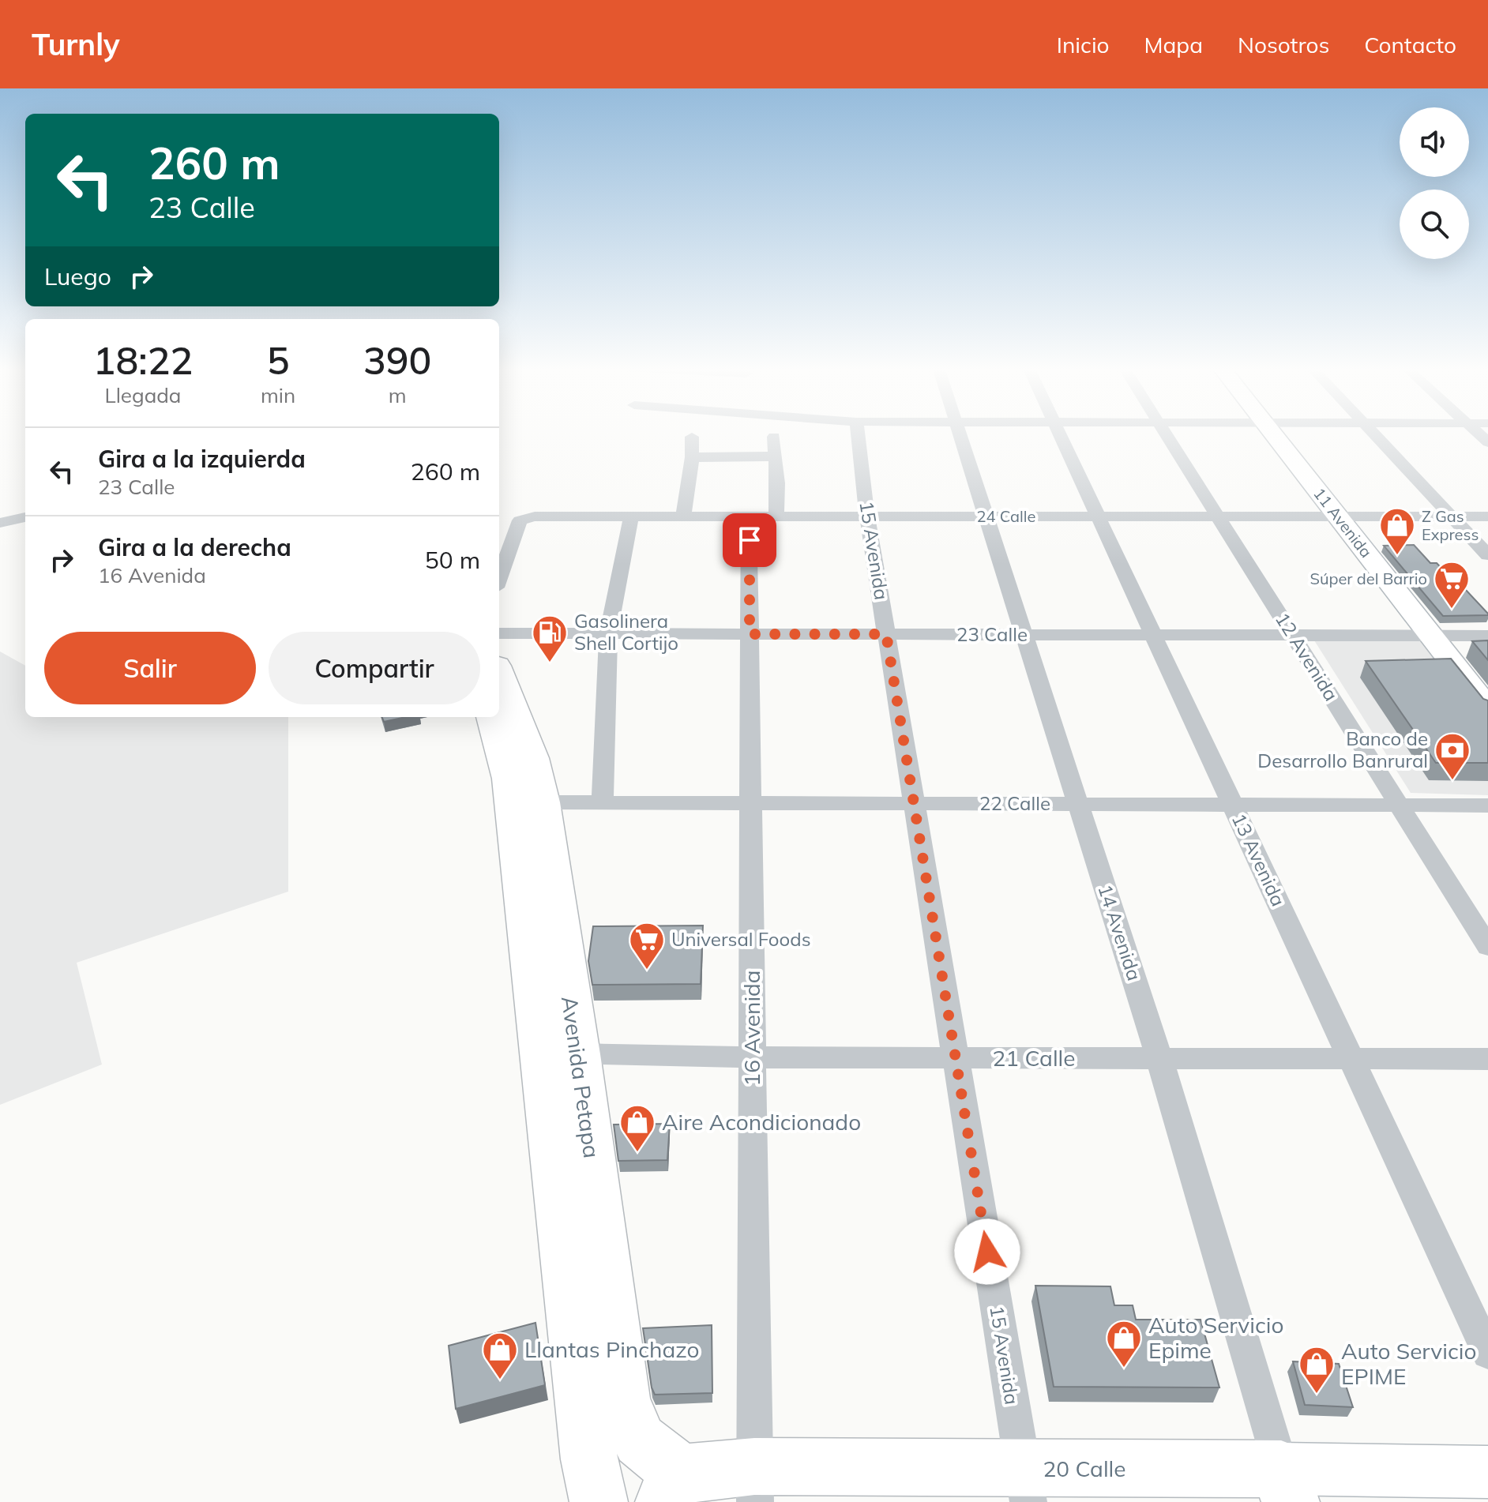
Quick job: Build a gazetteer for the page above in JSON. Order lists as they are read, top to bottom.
{
  "streets": {
    "main road": ["11 Avenida", "Avenida Petapa", "20 Calle"],
    "street": [
      "24 Calle",
      "15 Avenida",
      "23 Calle",
      "12 Avenida",
      "22 Calle",
      "13 Avenida",
      "14 Avenida",
      "16 Avenida",
      "21 Calle"
    ]
  },
  "crossings": [
    ["24 Calle", "11 Avenida"],
    ["24 Calle", "15 Avenida"],
    ["24 Calle", "12 Avenida"],
    ["24 Calle", "13 Avenida"],
    ["24 Calle", "14 Avenida"],
    ["24 Calle", "16 Avenida"],
    ["11 Avenida", "23 Calle"],
    ["15 Avenida", "23 Calle"],
    ["15 Avenida", "22 Calle"],
    ["15 Avenida", "21 Calle"],
    ["15 Avenida", "20 Calle"],
    ["23 Calle", "12 Avenida"],
    ["23 Calle", "13 Avenida"],
    ["23 Calle", "14 Avenida"],
    ["23 Calle", "16 Avenida"],
    ["12 Avenida", "22 Calle"],
    ["22 Calle", "13 Avenida"],
    ["22 Calle", "14 Avenida"],
    ["22 Calle", "16 Avenida"],
    ["22 Calle", "Avenida Petapa"],
    ["13 Avenida", "21 Calle"],
    ["14 Avenida", "21 Calle"],
    ["14 Avenida", "20 Calle"],
    ["16 Avenida", "21 Calle"],
    ["16 Avenida", "20 Calle"],
    ["21 Calle", "Avenida Petapa"],
    ["Avenida Petapa", "20 Calle"]
  ],
  "places": {
    "shop": [
      "Z Gas Express",
      "Aire Acondicionado",
      "Auto Servicio Epime",
      "Llantas Pinchazo",
      "Auto Servicio EPIME"
    ],
    "supermarket": ["Súper del Barrio", "Universal Foods"],
    "fuel station": ["Gasolinera Shell Cortijo"],
    "bank": ["Banco de Desarrollo Banrural"]
  },
  "page": {
    "header": "Turnly",
    "nav": [
      "Inicio",
      "Mapa",
      "Nosotros",
      "Contacto"
    ],
    "turn": ["260 m", "23 Calle"],
    "then": "Luego",
    "eta": [
      "18:22",
      "Llegada",
      "5",
      "min",
      "390",
      "m"
    ],
    "list": [
      {
        "name": "Gira a la izquierda",
        "note": "23 Calle",
        "value": "260 m"
      },
      {
        "name": "Gira a la derecha",
        "note": "16 Avenida",
        "value": "50 m"
      }
    ],
    "buttons": ["Salir", "Compartir"]
  }
}
